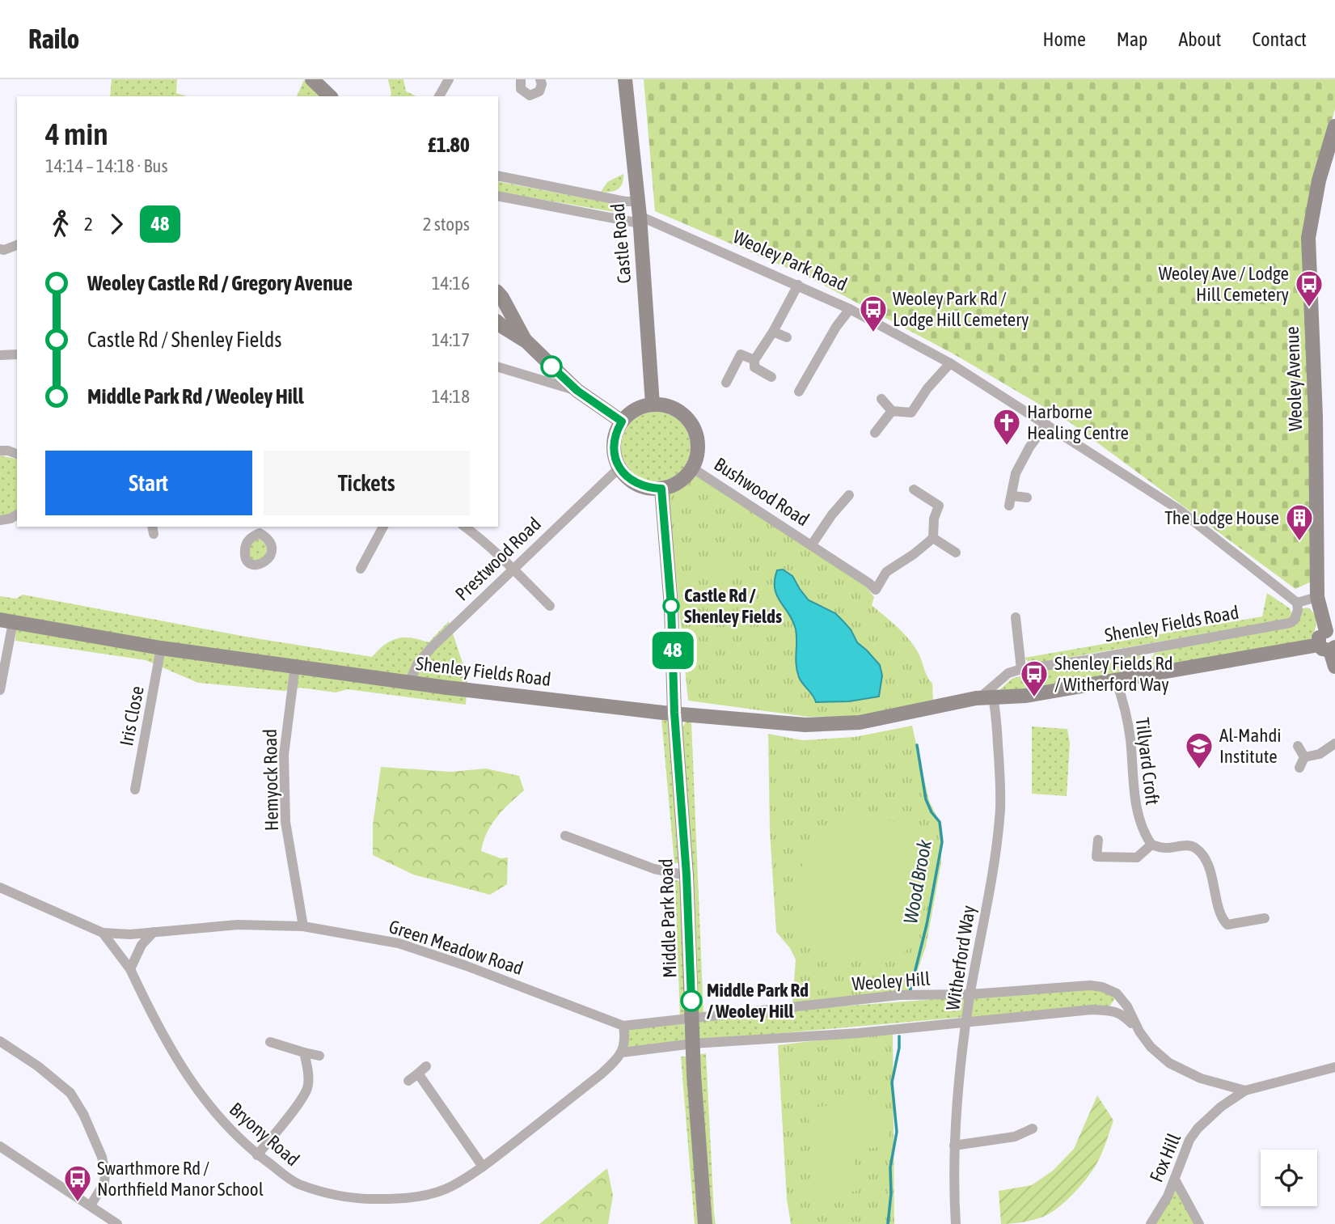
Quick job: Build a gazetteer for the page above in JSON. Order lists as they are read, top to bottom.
{
  "streets": {
    "street": [
      "Castle Road",
      "Weoley Park Road",
      "Weoley Avenue",
      "Bushwood Road",
      "Prestwood Road",
      "Shenley Fields Road",
      "Iris Close",
      "Tillyard Croft",
      "Hemyock Road",
      "Middle Park Road",
      "Green Meadow Road",
      "Witherford Way",
      "Weoley Hill",
      "Bryony Road",
      "Fox Hill"
    ]
  },
  "crossings": [
    ["Castle Road", "Weoley Park Road"],
    ["Castle Road", "Bushwood Road"],
    ["Castle Road", "Prestwood Road"],
    ["Weoley Park Road", "Shenley Fields Road"],
    ["Bushwood Road", "Prestwood Road"],
    ["Prestwood Road", "Shenley Fields Road"],
    ["Shenley Fields Road", "Iris Close"],
    ["Shenley Fields Road", "Tillyard Croft"],
    ["Shenley Fields Road", "Hemyock Road"],
    ["Shenley Fields Road", "Middle Park Road"],
    ["Shenley Fields Road", "Witherford Way"],
    ["Hemyock Road", "Green Meadow Road"],
    ["Middle Park Road", "Weoley Hill"],
    ["Green Meadow Road", "Weoley Hill"],
    ["Green Meadow Road", "Bryony Road"],
    ["Witherford Way", "Weoley Hill"],
    ["Weoley Hill", "Fox Hill"]
  ],
  "water": ["Wood Brook"],
  "places": {
    "bus stop": [
      "Weoley Ave / Lodge Hill Cemetery",
      "Weoley Park Rd / Lodge Hill Cemetery",
      "Shenley Fields Rd / Witherford Way",
      "Swarthmore Rd / Northfield Manor School"
    ],
    "church": ["Harborne Healing Centre"],
    "building": ["The Lodge House"],
    "other": ["Castle Rd / Shenley Fields", "Middle Park Rd / Weoley Hill"],
    "school or university": ["Al-Mahdi Institute"]
  },
  "lines": ["bus line 48"],
  "page": {
    "header": "Railo",
    "nav": [
      "Home",
      "Map",
      "About",
      "Contact"
    ],
    "on_map": "48",
    "heading": ["4 min", "14:14 – 14:18 · Bus", "£1.80"],
    "legs": ["2", "48", "2 stops"],
    "list": [
      {
        "name": "Weoley Castle Rd / Gregory Avenue",
        "value": "14:16"
      },
      {
        "name": "Castle Rd / Shenley Fields",
        "value": "14:17"
      },
      {
        "name": "Middle Park Rd / Weoley Hill",
        "value": "14:18"
      }
    ],
    "buttons": ["Start", "Tickets"]
  }
}
